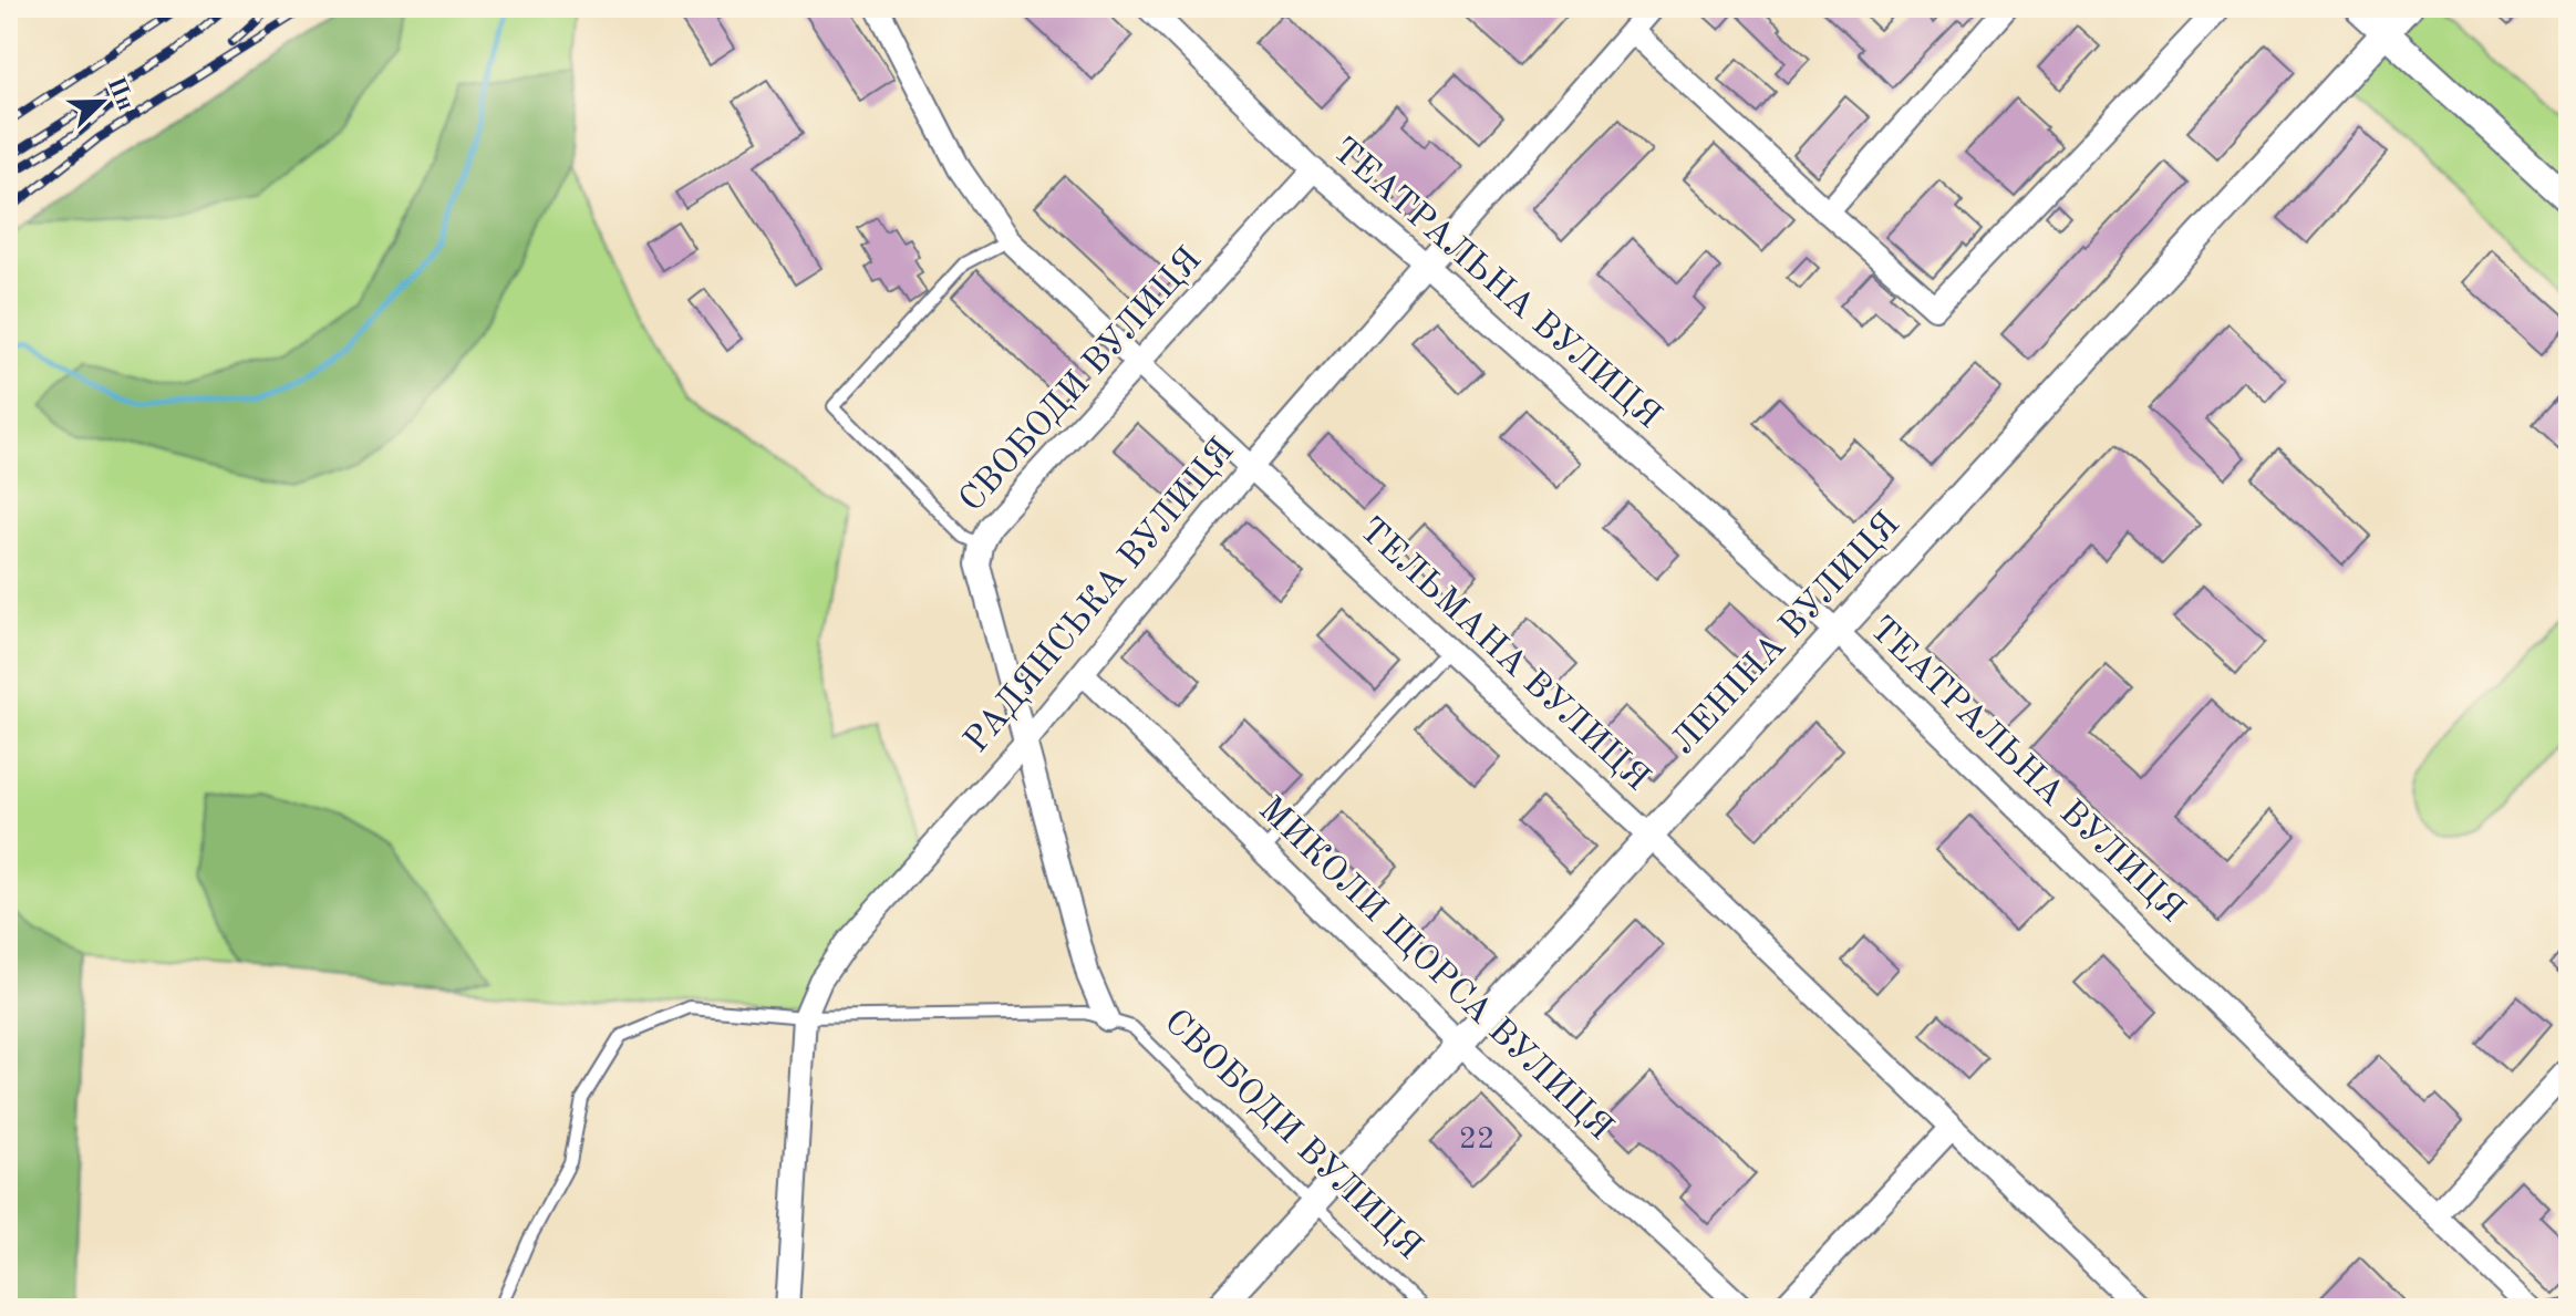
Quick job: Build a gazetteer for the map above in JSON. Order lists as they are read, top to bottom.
{
  "streets": {
    "street": [
      "ТЕАТРАЛЬНА ВУЛИЦЯ",
      "СВОБОДИ ВУЛИЦЯ",
      "РАДЯНСЬКА ВУЛИЦЯ",
      "ЛЕНІНА ВУЛИЦЯ",
      "ТЕЛЬМАНА ВУЛИЦЯ",
      "МИКОЛИ ЩОРСА ВУЛИЦЯ"
    ]
  },
  "crossings": [
    ["ТЕАТРАЛЬНА ВУЛИЦЯ", "СВОБОДИ ВУЛИЦЯ"],
    ["ТЕАТРАЛЬНА ВУЛИЦЯ", "РАДЯНСЬКА ВУЛИЦЯ"],
    ["ТЕАТРАЛЬНА ВУЛИЦЯ", "ЛЕНІНА ВУЛИЦЯ"],
    ["СВОБОДИ ВУЛИЦЯ", "РАДЯНСЬКА ВУЛИЦЯ"],
    ["СВОБОДИ ВУЛИЦЯ", "ЛЕНІНА ВУЛИЦЯ"],
    ["СВОБОДИ ВУЛИЦЯ", "ТЕЛЬМАНА ВУЛИЦЯ"],
    ["РАДЯНСЬКА ВУЛИЦЯ", "ТЕЛЬМАНА ВУЛИЦЯ"],
    ["РАДЯНСЬКА ВУЛИЦЯ", "МИКОЛИ ЩОРСА ВУЛИЦЯ"],
    ["ЛЕНІНА ВУЛИЦЯ", "ТЕЛЬМАНА ВУЛИЦЯ"],
    ["ЛЕНІНА ВУЛИЦЯ", "МИКОЛИ ЩОРСА ВУЛИЦЯ"]
  ],
  "house_numbers": ["22"],
  "north": "top right"
}
